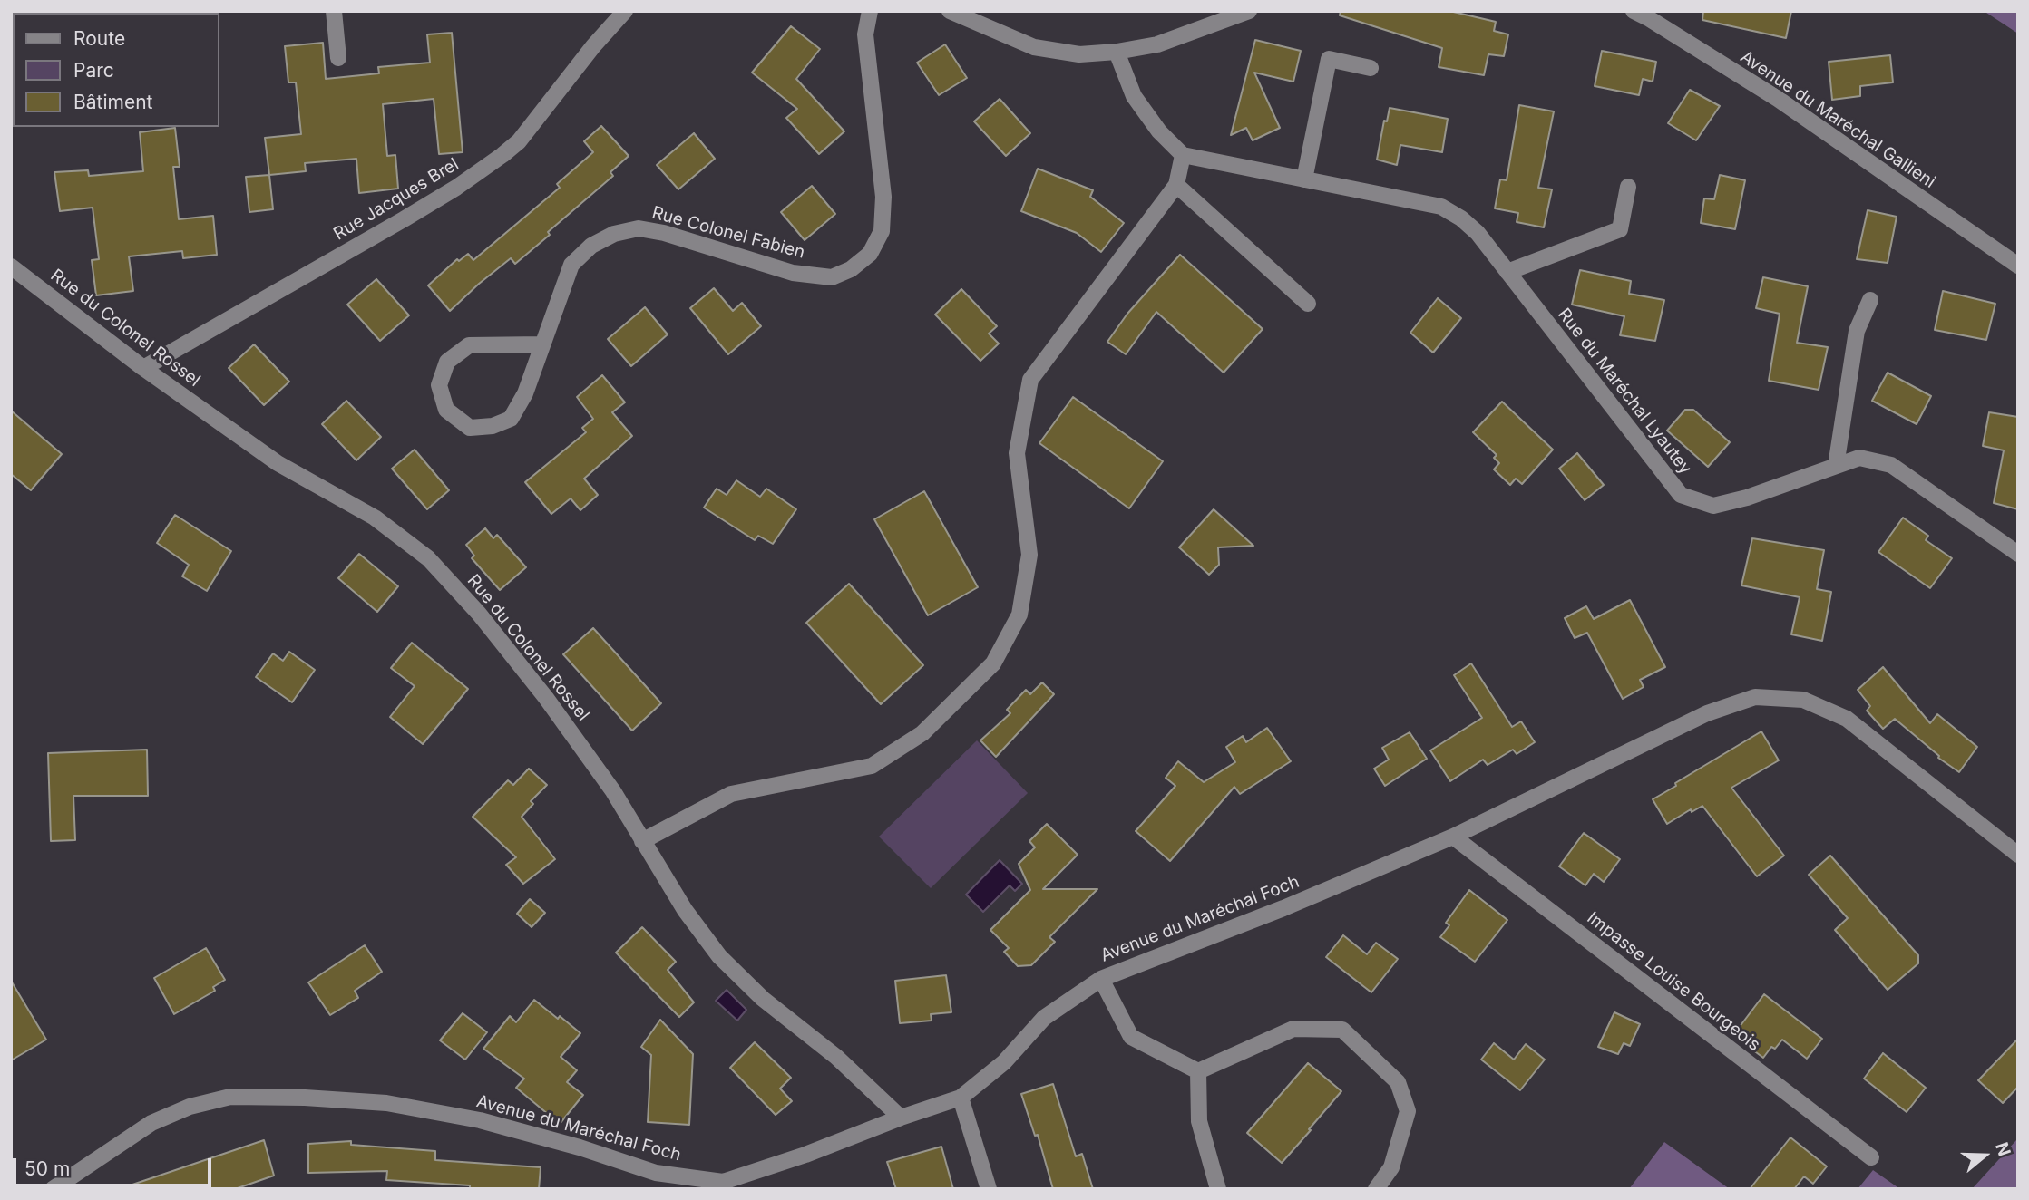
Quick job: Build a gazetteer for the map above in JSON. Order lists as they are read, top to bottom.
{
  "streets": {
    "street": [
      "Avenue du Maréchal Gallieni",
      "Rue Jacques Brel",
      "Rue Colonel Fabien",
      "Rue du Colonel Rossel",
      "Rue du Maréchal Lyautey",
      "Avenue du Maréchal Foch",
      "Impasse Louise Bourgeois"
    ]
  },
  "crossings": [
    ["Rue Jacques Brel", "Rue du Colonel Rossel"],
    ["Rue du Colonel Rossel", "Avenue du Maréchal Foch"],
    ["Avenue du Maréchal Foch", "Impasse Louise Bourgeois"]
  ],
  "legend": ["Route", "Parc", "Bâtiment"],
  "scale_bar": "50 m",
  "north": "right"
}
